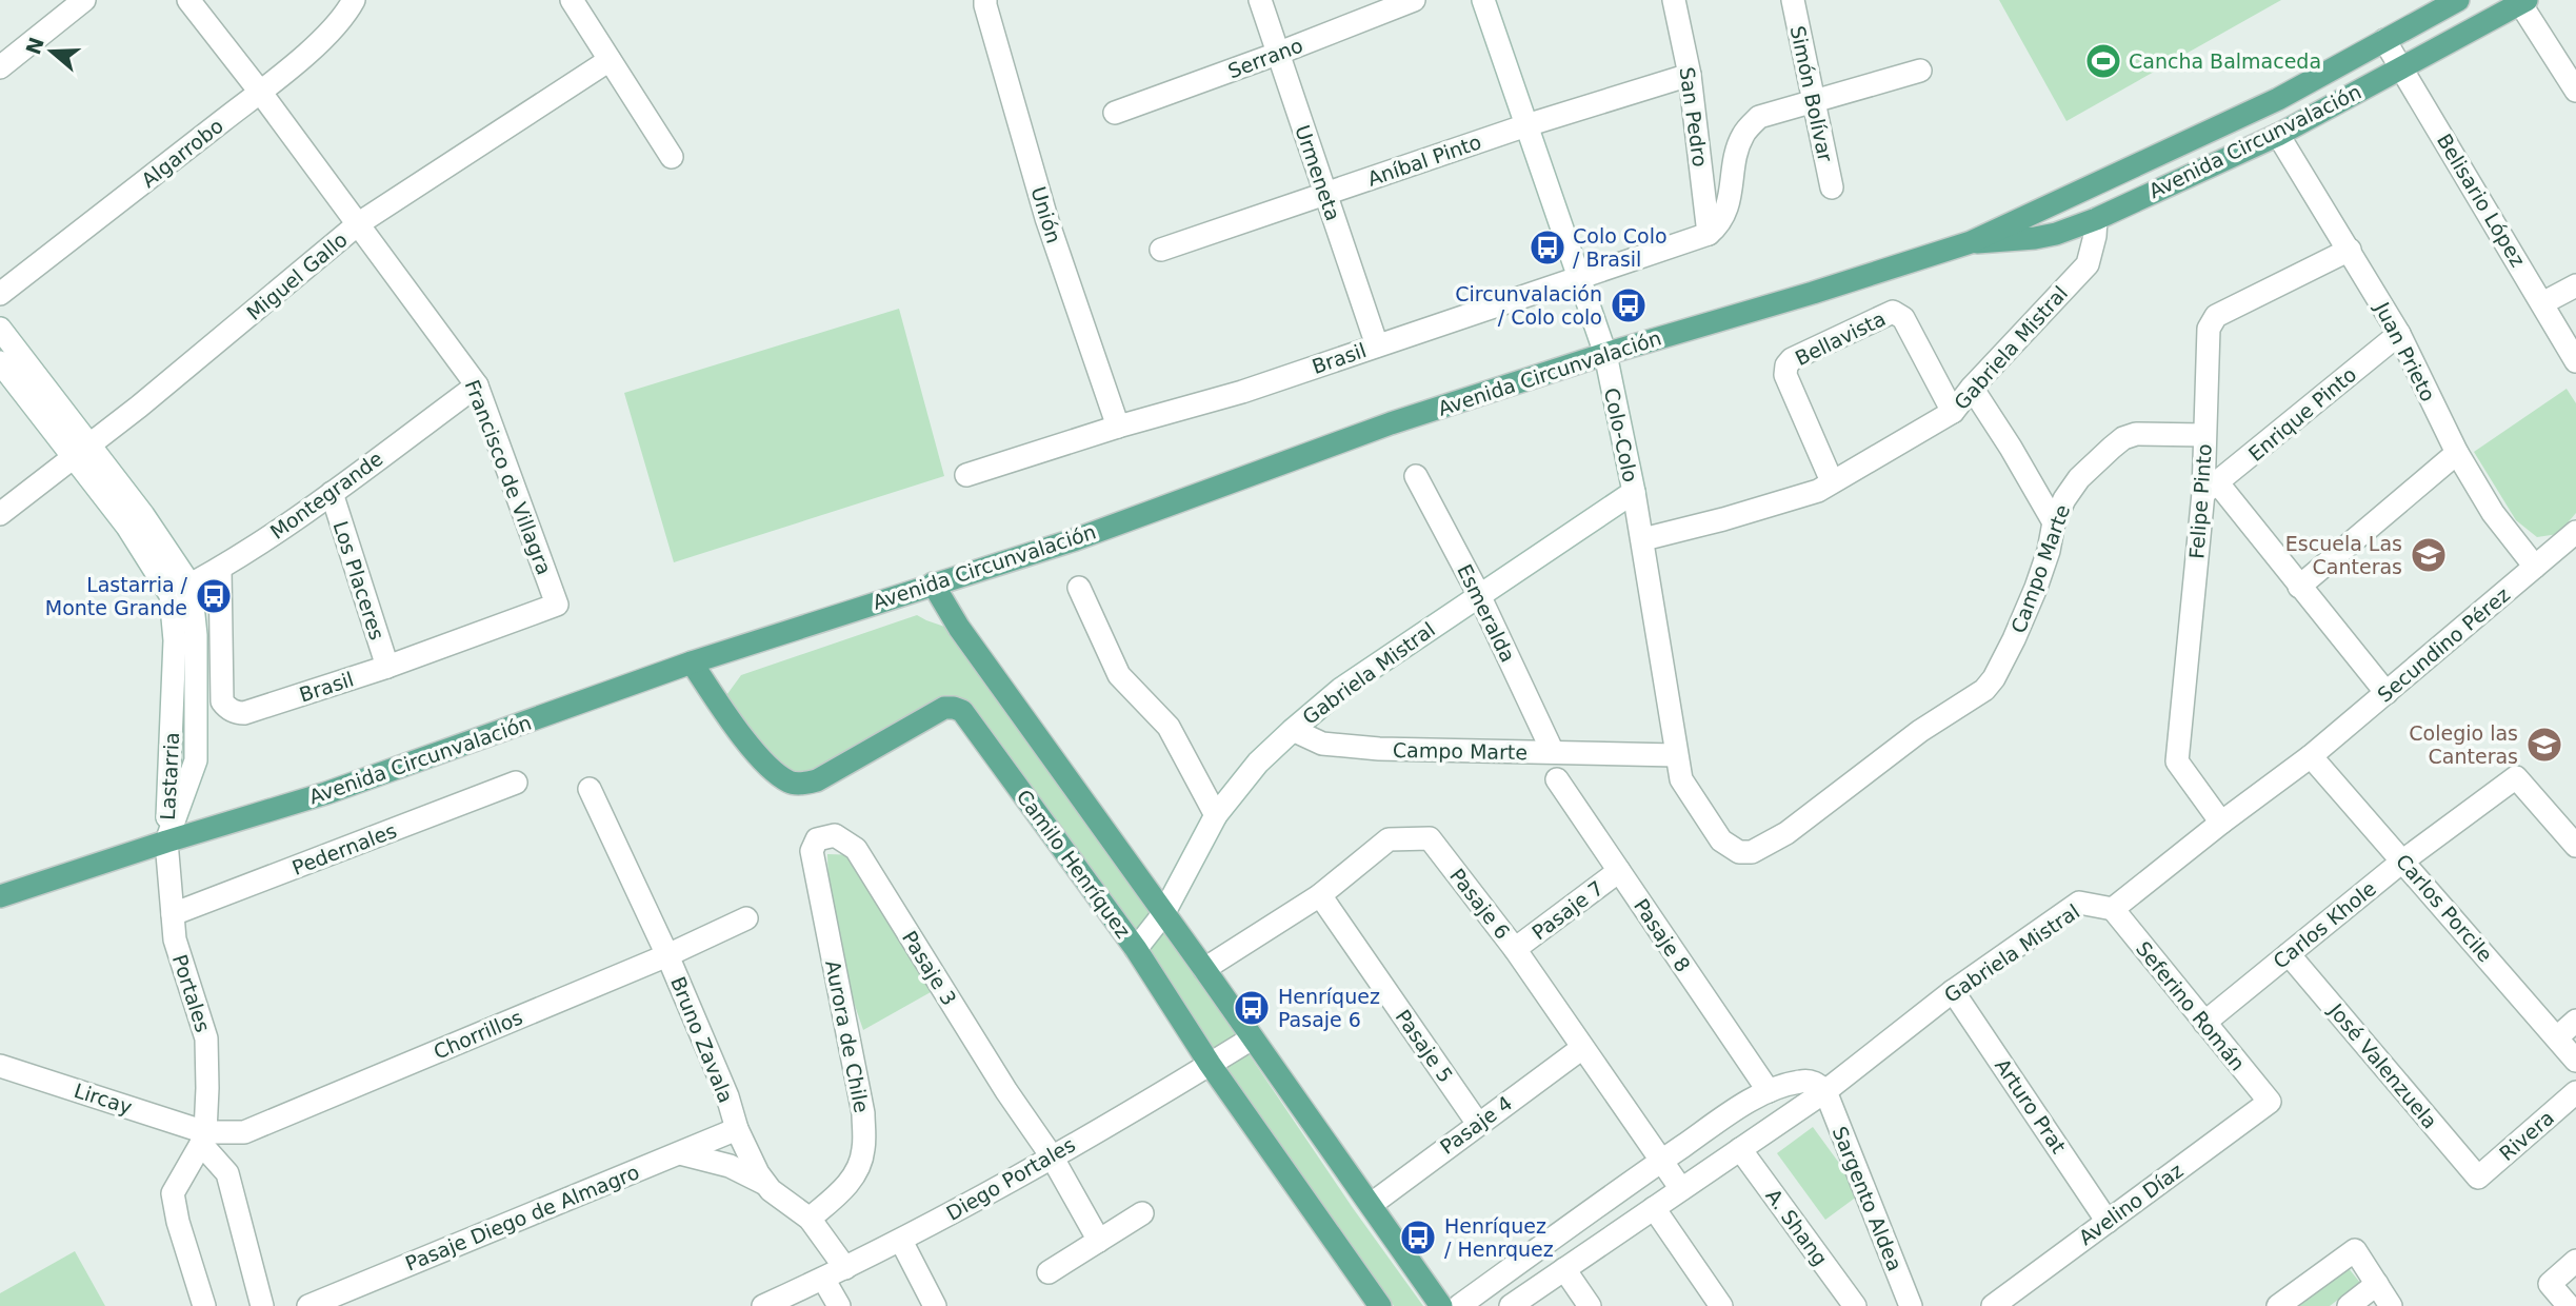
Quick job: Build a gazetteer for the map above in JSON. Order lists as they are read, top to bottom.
{
  "streets": {
    "main road": ["Avenida Circunvalación", "Camilo Henríquez"],
    "street": [
      "Serrano",
      "Simón Bolívar",
      "San Pedro",
      "Algarrobo",
      "Aníbal Pinto",
      "Urmeneta",
      "Belisario López",
      "Unión",
      "Miguel Gallo",
      "Bellavista",
      "Gabriela Mistral",
      "Juan Prieto",
      "Brasil",
      "Enrique Pinto",
      "Colo-Colo",
      "Francisco de Villagra",
      "Montegrande",
      "Felipe Pinto",
      "Campo Marte",
      "Los Placeres",
      "Esmeralda",
      "Secundino Pérez",
      "Lastarria",
      "Pedernales",
      "Pasaje 6",
      "Carlos Porcile",
      "Pasaje 7",
      "Carlos Khole",
      "Pasaje 8",
      "Pasaje 3",
      "Portales",
      "Seferino Román",
      "Chorrillos",
      "Aurora de Chile",
      "Bruno Zavala",
      "Pasaje 5",
      "José Valenzuela",
      "Lircay",
      "Arturo Prat",
      "Pasaje 4",
      "Rivera",
      "Diego Portales",
      "Sargento Aldea",
      "Avelino Díaz",
      "Pasaje Diego de Almagro",
      "A. Shang"
    ]
  },
  "crossings": [
    ["Serrano", "Urmeneta"],
    ["San Pedro", "Aníbal Pinto"],
    ["San Pedro", "Brasil"],
    ["Avenida Circunvalación", "Belisario López"],
    ["Avenida Circunvalación", "Gabriela Mistral"],
    ["Avenida Circunvalación", "Juan Prieto"],
    ["Avenida Circunvalación", "Colo-Colo"],
    ["Avenida Circunvalación", "Lastarria"],
    ["Avenida Circunvalación", "Camilo Henríquez"],
    ["Avenida Circunvalación", "Portales"],
    ["Algarrobo", "Francisco de Villagra"],
    ["Aníbal Pinto", "Urmeneta"],
    ["Aníbal Pinto", "Colo-Colo"],
    ["Urmeneta", "Brasil"],
    ["Unión", "Brasil"],
    ["Miguel Gallo", "Francisco de Villagra"],
    ["Miguel Gallo", "Lastarria"],
    ["Bellavista", "Gabriela Mistral"],
    ["Gabriela Mistral", "Colo-Colo"],
    ["Gabriela Mistral", "Campo Marte"],
    ["Gabriela Mistral", "Esmeralda"],
    ["Gabriela Mistral", "Camilo Henríquez"],
    ["Gabriela Mistral", "Pasaje 6"],
    ["Gabriela Mistral", "Seferino Román"],
    ["Gabriela Mistral", "Arturo Prat"],
    ["Gabriela Mistral", "Sargento Aldea"],
    ["Gabriela Mistral", "A. Shang"],
    ["Juan Prieto", "Enrique Pinto"],
    ["Juan Prieto", "Felipe Pinto"],
    ["Juan Prieto", "Secundino Pérez"],
    ["Brasil", "Colo-Colo"],
    ["Brasil", "Francisco de Villagra"],
    ["Brasil", "Montegrande"],
    ["Brasil", "Los Placeres"],
    ["Enrique Pinto", "Felipe Pinto"],
    ["Colo-Colo", "Campo Marte"],
    ["Francisco de Villagra", "Montegrande"],
    ["Montegrande", "Los Placeres"],
    ["Montegrande", "Lastarria"],
    ["Felipe Pinto", "Campo Marte"],
    ["Campo Marte", "Esmeralda"],
    ["Secundino Pérez", "Carlos Porcile"],
    ["Lastarria", "Portales"],
    ["Pedernales", "Portales"],
    ["Camilo Henríquez", "Diego Portales"],
    ["Pasaje 6", "Pasaje 7"],
    ["Pasaje 6", "Pasaje 5"],
    ["Pasaje 6", "Pasaje 4"],
    ["Carlos Porcile", "Carlos Khole"],
    ["Pasaje 7", "Pasaje 8"],
    ["Carlos Khole", "Seferino Román"],
    ["Carlos Khole", "José Valenzuela"],
    ["Pasaje 3", "Aurora de Chile"],
    ["Pasaje 3", "Diego Portales"],
    ["Portales", "Chorrillos"],
    ["Portales", "Lircay"],
    ["Seferino Román", "Avelino Díaz"],
    ["Chorrillos", "Bruno Zavala"],
    ["Chorrillos", "Lircay"],
    ["Aurora de Chile", "Bruno Zavala"],
    ["Bruno Zavala", "Diego Portales"],
    ["Bruno Zavala", "Pasaje Diego de Almagro"],
    ["Pasaje 5", "Pasaje 4"],
    ["José Valenzuela", "Rivera"],
    ["Arturo Prat", "Avelino Díaz"]
  ],
  "places": {
    "sports": ["Cancha Balmaceda"],
    "bus stop": [
      "Colo Colo / Brasil",
      "Circunvalación / Colo colo",
      "Lastarria / Monte Grande",
      "Henríquez Pasaje 6",
      "Henríquez / Henrquez"
    ],
    "school or university": ["Escuela Las Canteras", "Colegio las Canteras"]
  },
  "north": "left"
}
